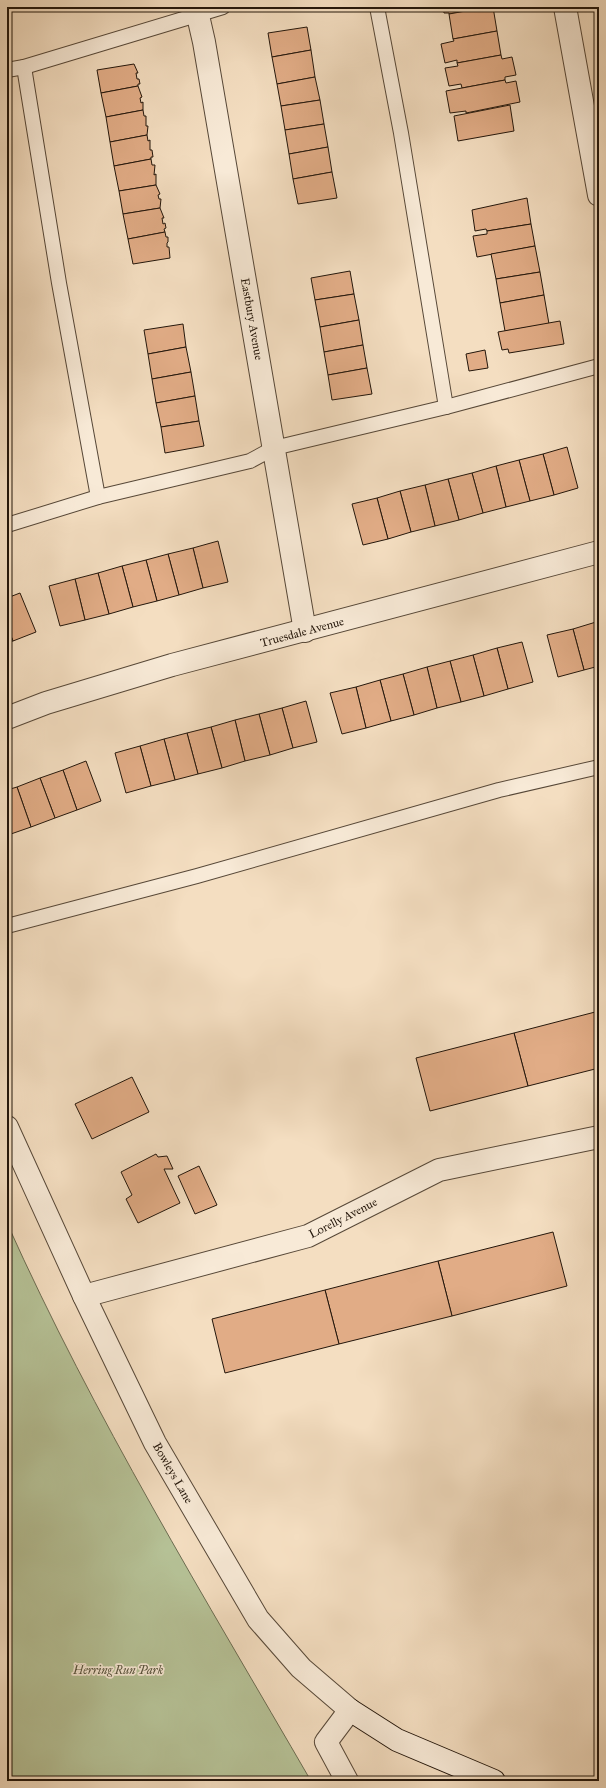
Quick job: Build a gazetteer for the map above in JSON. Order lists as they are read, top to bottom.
{
  "streets": {
    "street": [
      "Eastbury Avenue",
      "Truesdale Avenue",
      "Lorelly Avenue",
      "Bowleys Lane"
    ]
  },
  "crossings": [
    ["Eastbury Avenue", "Truesdale Avenue"],
    ["Lorelly Avenue", "Bowleys Lane"]
  ],
  "parks": ["Herring Run Park"]
}
